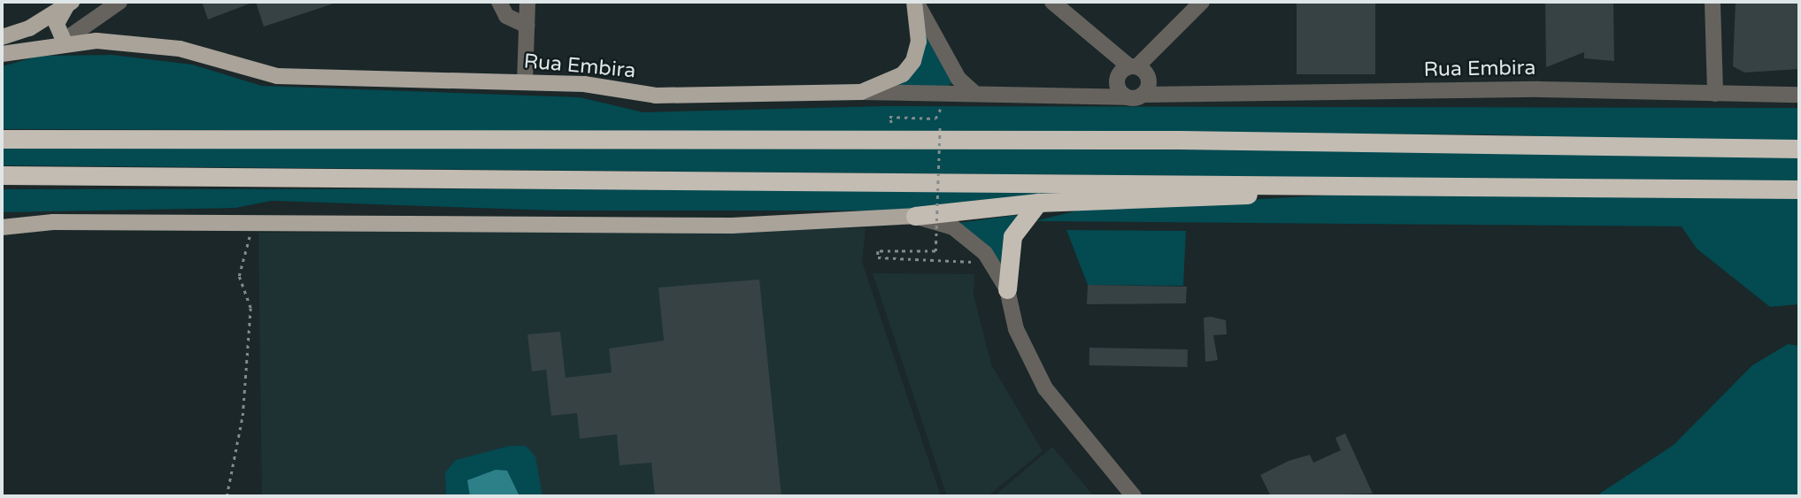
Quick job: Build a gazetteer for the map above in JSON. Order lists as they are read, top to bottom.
{
  "streets": {
    "main road": ["Rua Embira"]
  }
}
